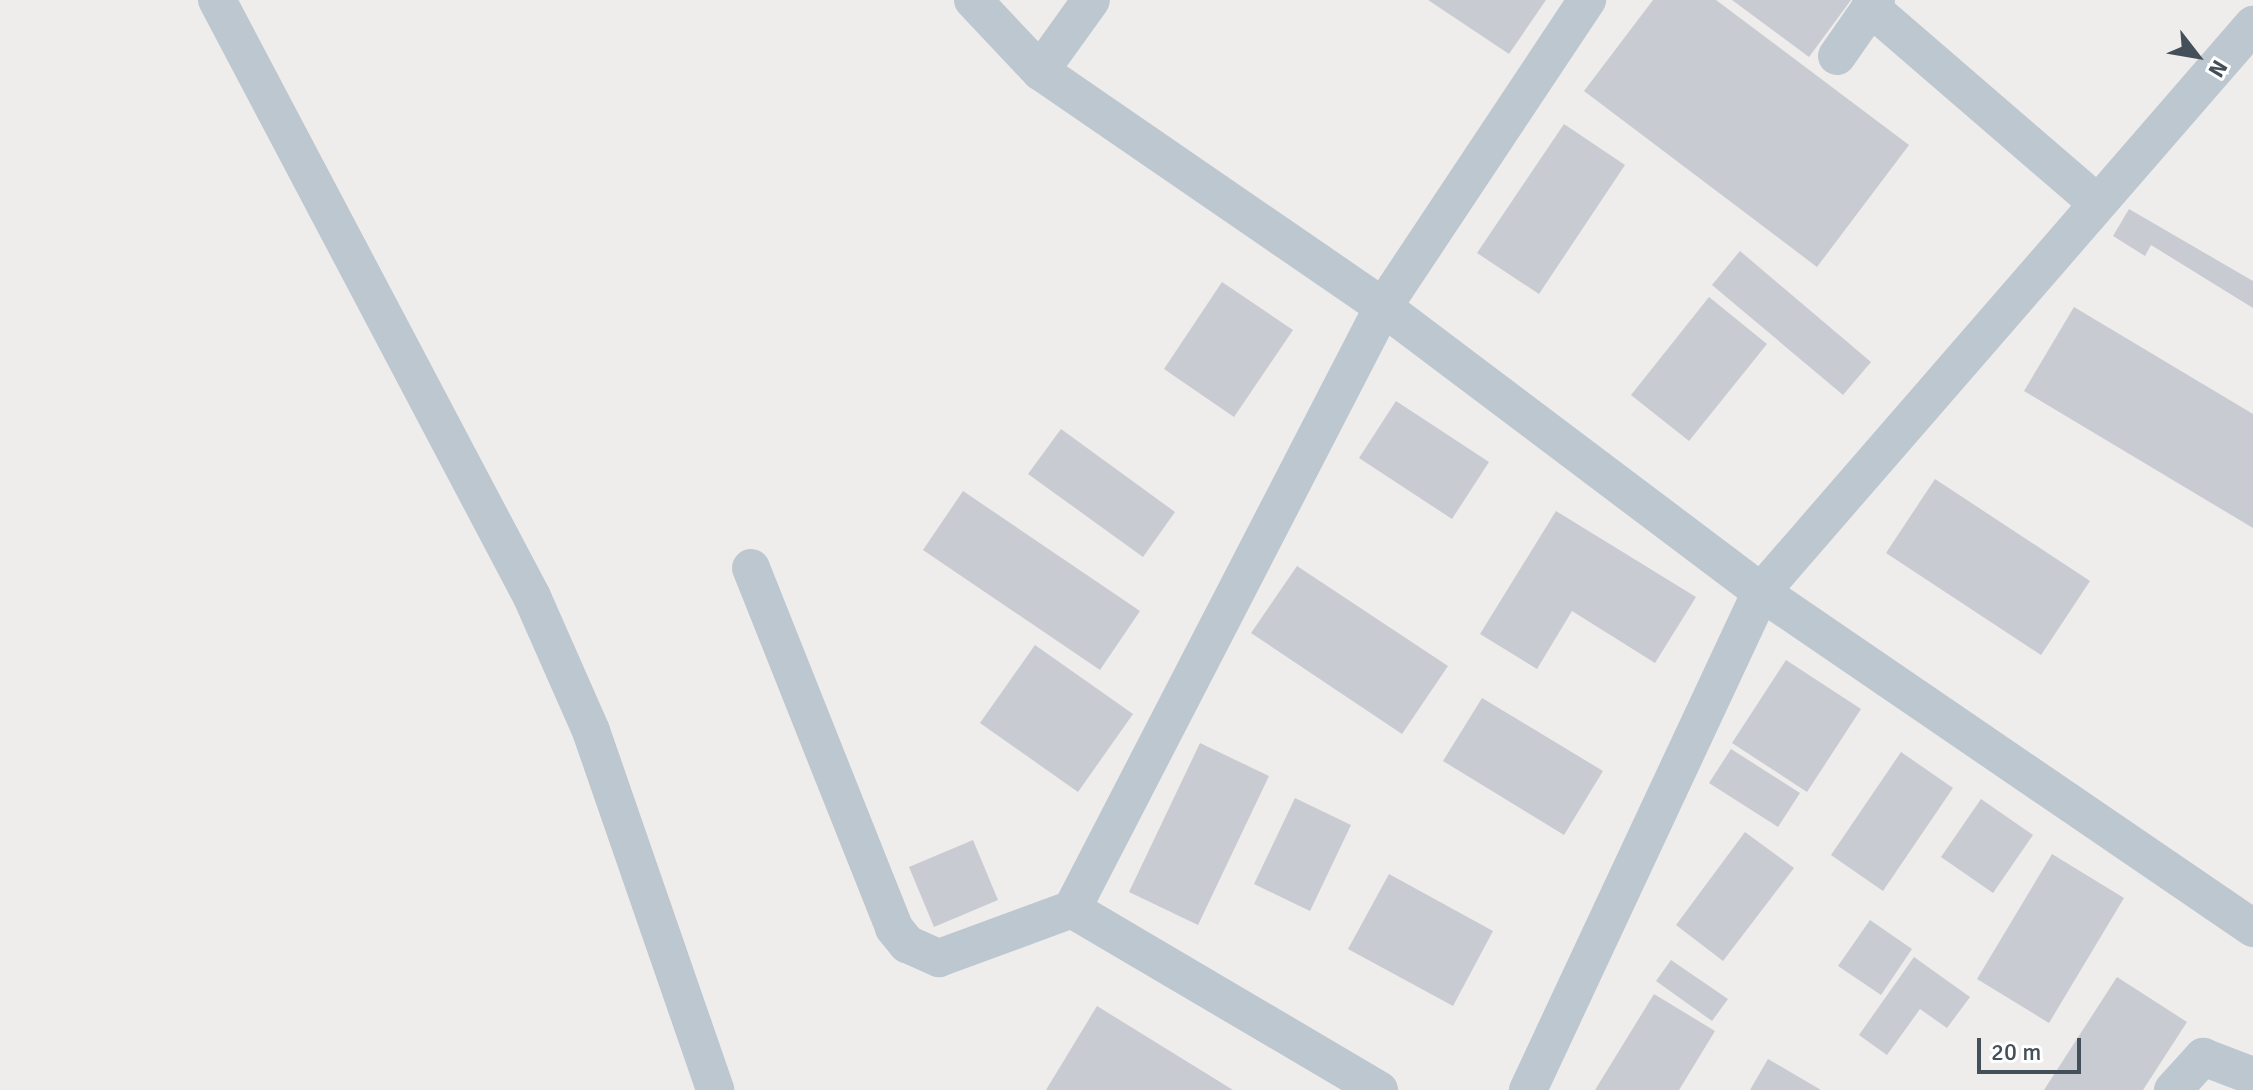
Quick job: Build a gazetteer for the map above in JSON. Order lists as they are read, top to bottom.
{
  "scale_bar": "20 m",
  "north": "bottom right"
}
